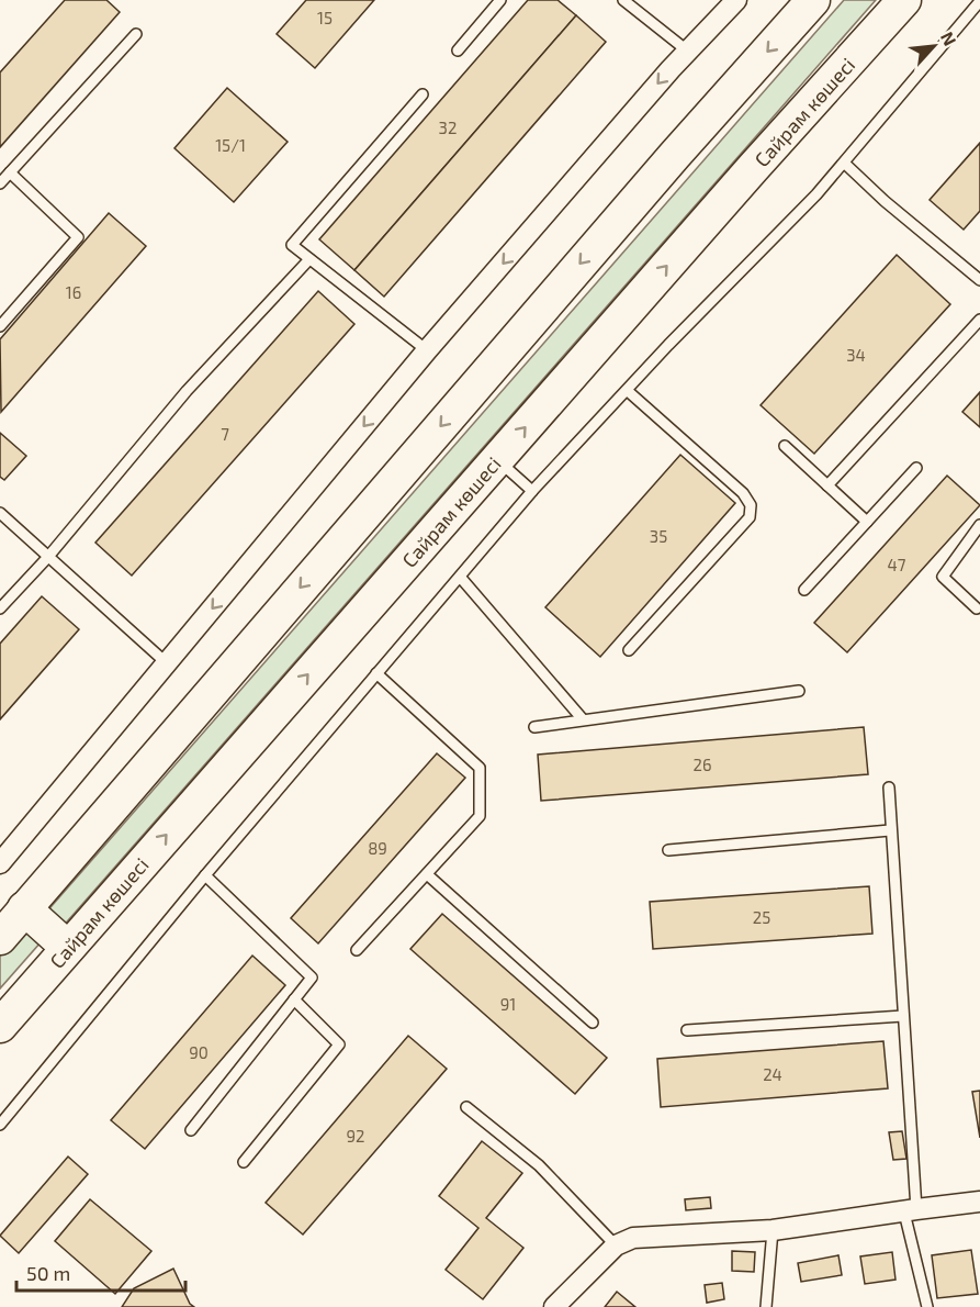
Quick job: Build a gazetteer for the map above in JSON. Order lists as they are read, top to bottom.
{
  "streets": {
    "main road": ["Сайрам көшесі"]
  },
  "house_numbers": [
    "15",
    "32",
    "15/1",
    "16",
    "34",
    "7",
    "35",
    "47",
    "26",
    "89",
    "25",
    "91",
    "90",
    "24",
    "92"
  ],
  "scale_bar": "50 m",
  "north": "top right"
}
